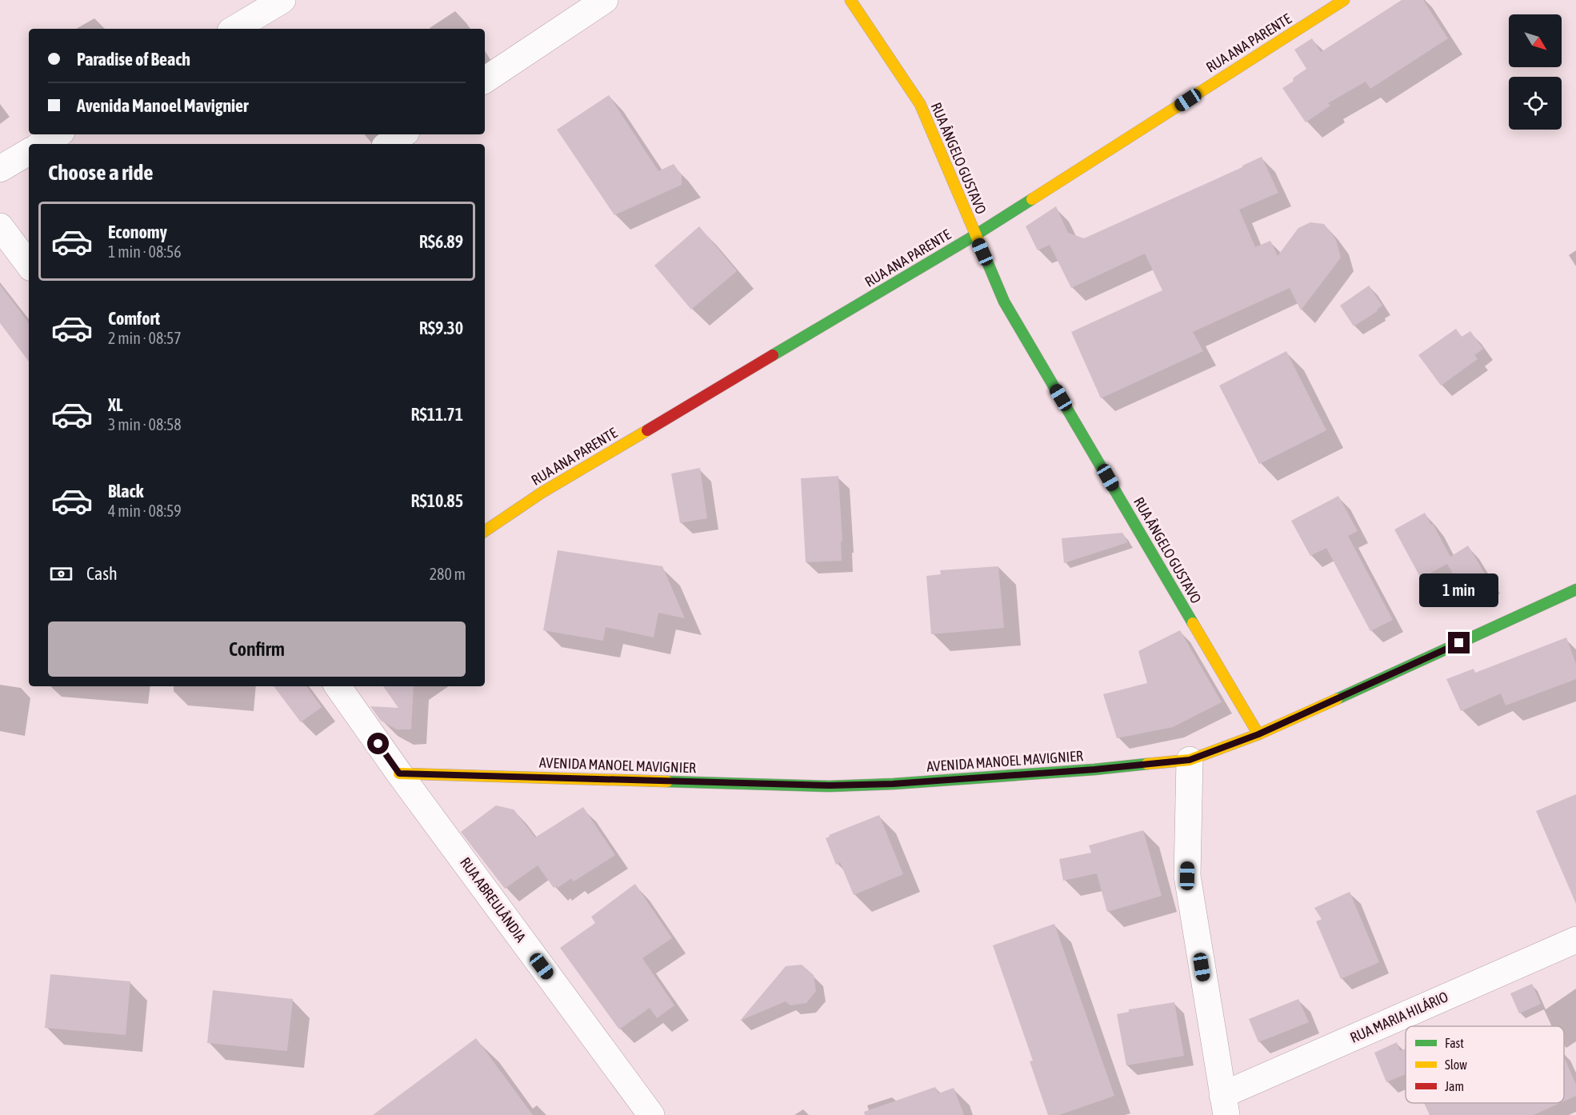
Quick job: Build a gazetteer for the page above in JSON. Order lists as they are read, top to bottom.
{
  "streets": {
    "street": [
      "RUA ANA PARENTE",
      "RUA ÂNGELO GUSTAVO",
      "AVENIDA MANOEL MAVIGNIER",
      "RUA ABREULÂNDIA",
      "RUA MARIA HILÁRIO"
    ]
  },
  "crossings": [
    ["RUA ANA PARENTE", "RUA ÂNGELO GUSTAVO"],
    ["RUA ÂNGELO GUSTAVO", "AVENIDA MANOEL MAVIGNIER"],
    ["AVENIDA MANOEL MAVIGNIER", "RUA ABREULÂNDIA"]
  ],
  "legend": ["Fast", "Slow", "Jam"],
  "north": "bottom right",
  "page": {
    "banner": ["Paradise of Beach", "Avenida Manoel Mavignier"],
    "heading": "Choose a ride",
    "list": [
      {
        "name": "Economy",
        "note": "1 min · 08:56",
        "value": "R$6.89"
      },
      {
        "name": "Comfort",
        "note": "2 min · 08:57",
        "value": "R$9.30"
      },
      {
        "name": "XL",
        "note": "3 min · 08:58",
        "value": "R$11.71"
      },
      {
        "name": "Black",
        "note": "4 min · 08:59",
        "value": "R$10.85"
      }
    ],
    "pay": ["Cash", "280 m"],
    "bubble": "1 min",
    "buttons": "Confirm"
  }
}
